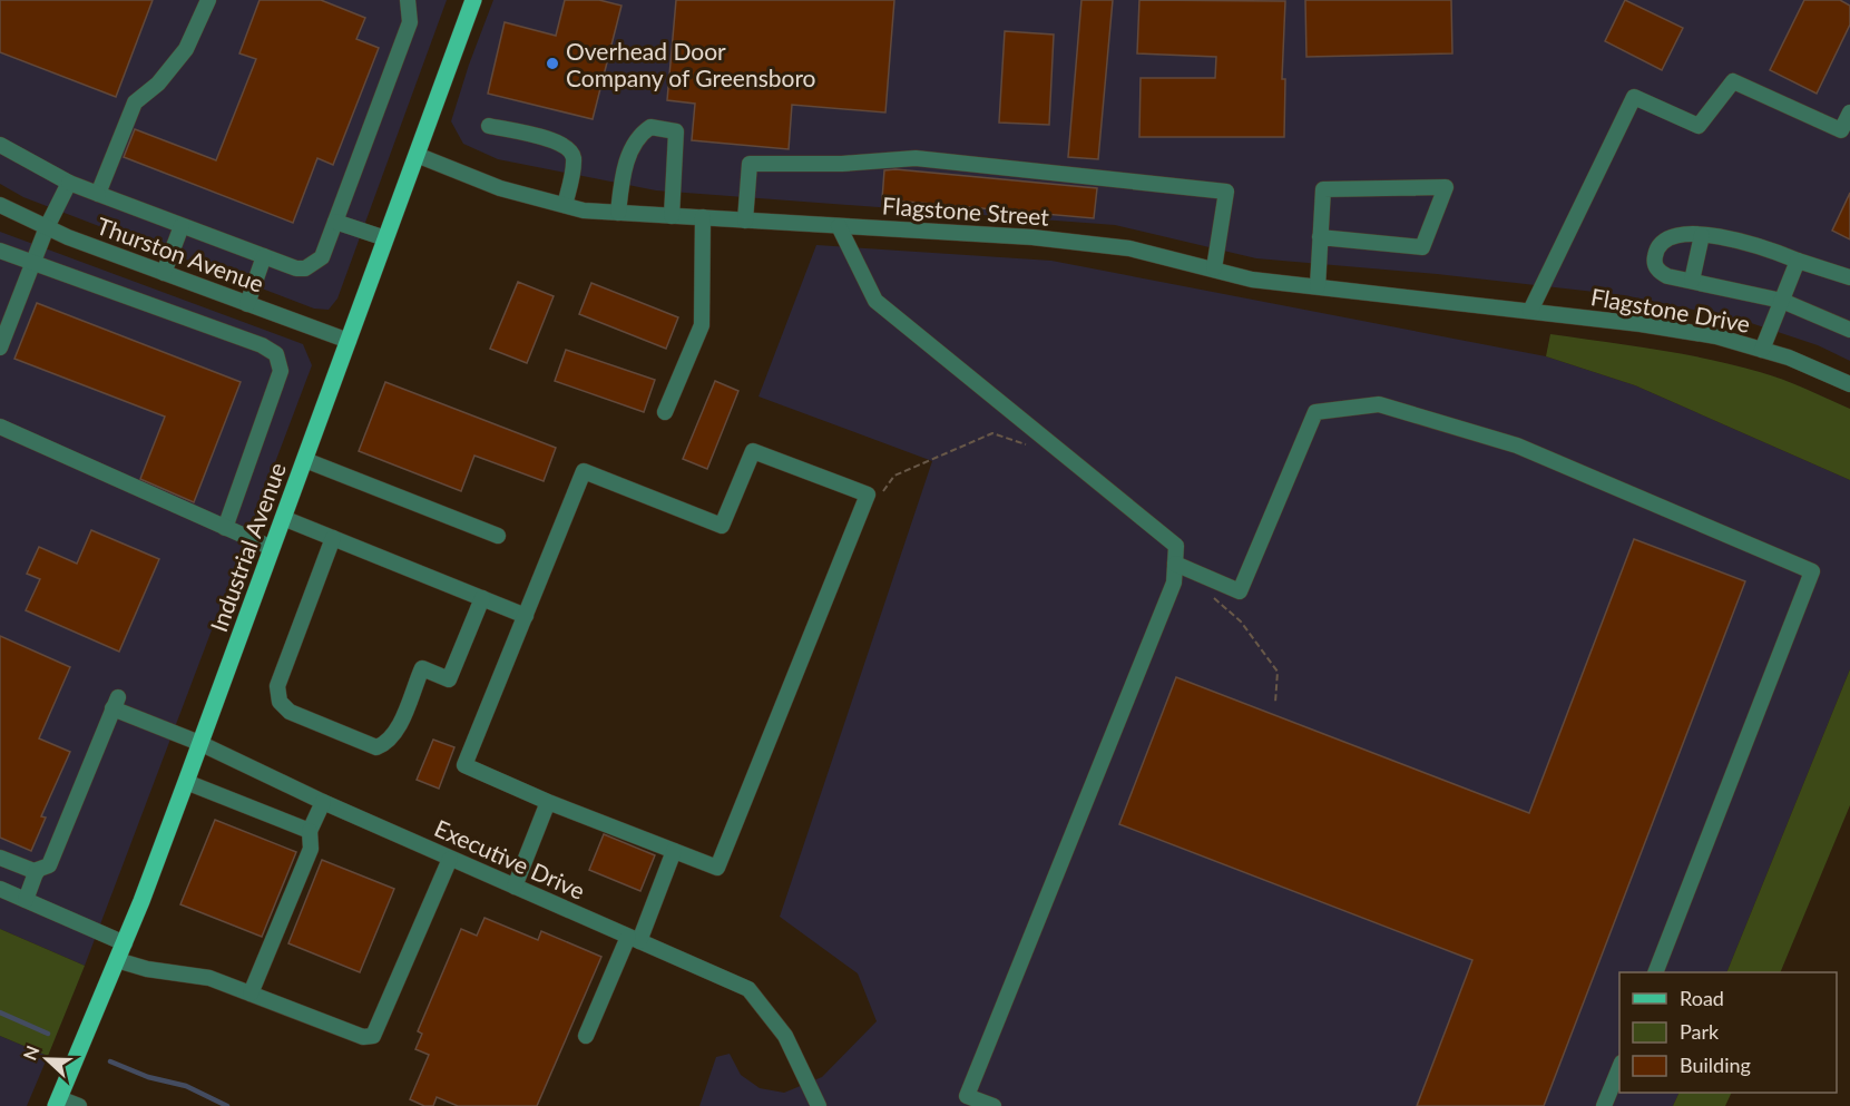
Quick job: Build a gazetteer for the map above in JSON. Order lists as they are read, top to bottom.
{
  "streets": {
    "main road": ["Industrial Avenue"],
    "street": [
      "Flagstone Street",
      "Thurston Avenue",
      "Flagstone Drive",
      "Executive Drive"
    ]
  },
  "crossings": [
    ["Flagstone Street", "Flagstone Drive"],
    ["Flagstone Street", "Industrial Avenue"],
    ["Thurston Avenue", "Industrial Avenue"],
    ["Industrial Avenue", "Executive Drive"]
  ],
  "places": ["Overhead Door Company of Greensboro"],
  "legend": ["Road", "Park", "Building"],
  "north": "left"
}
